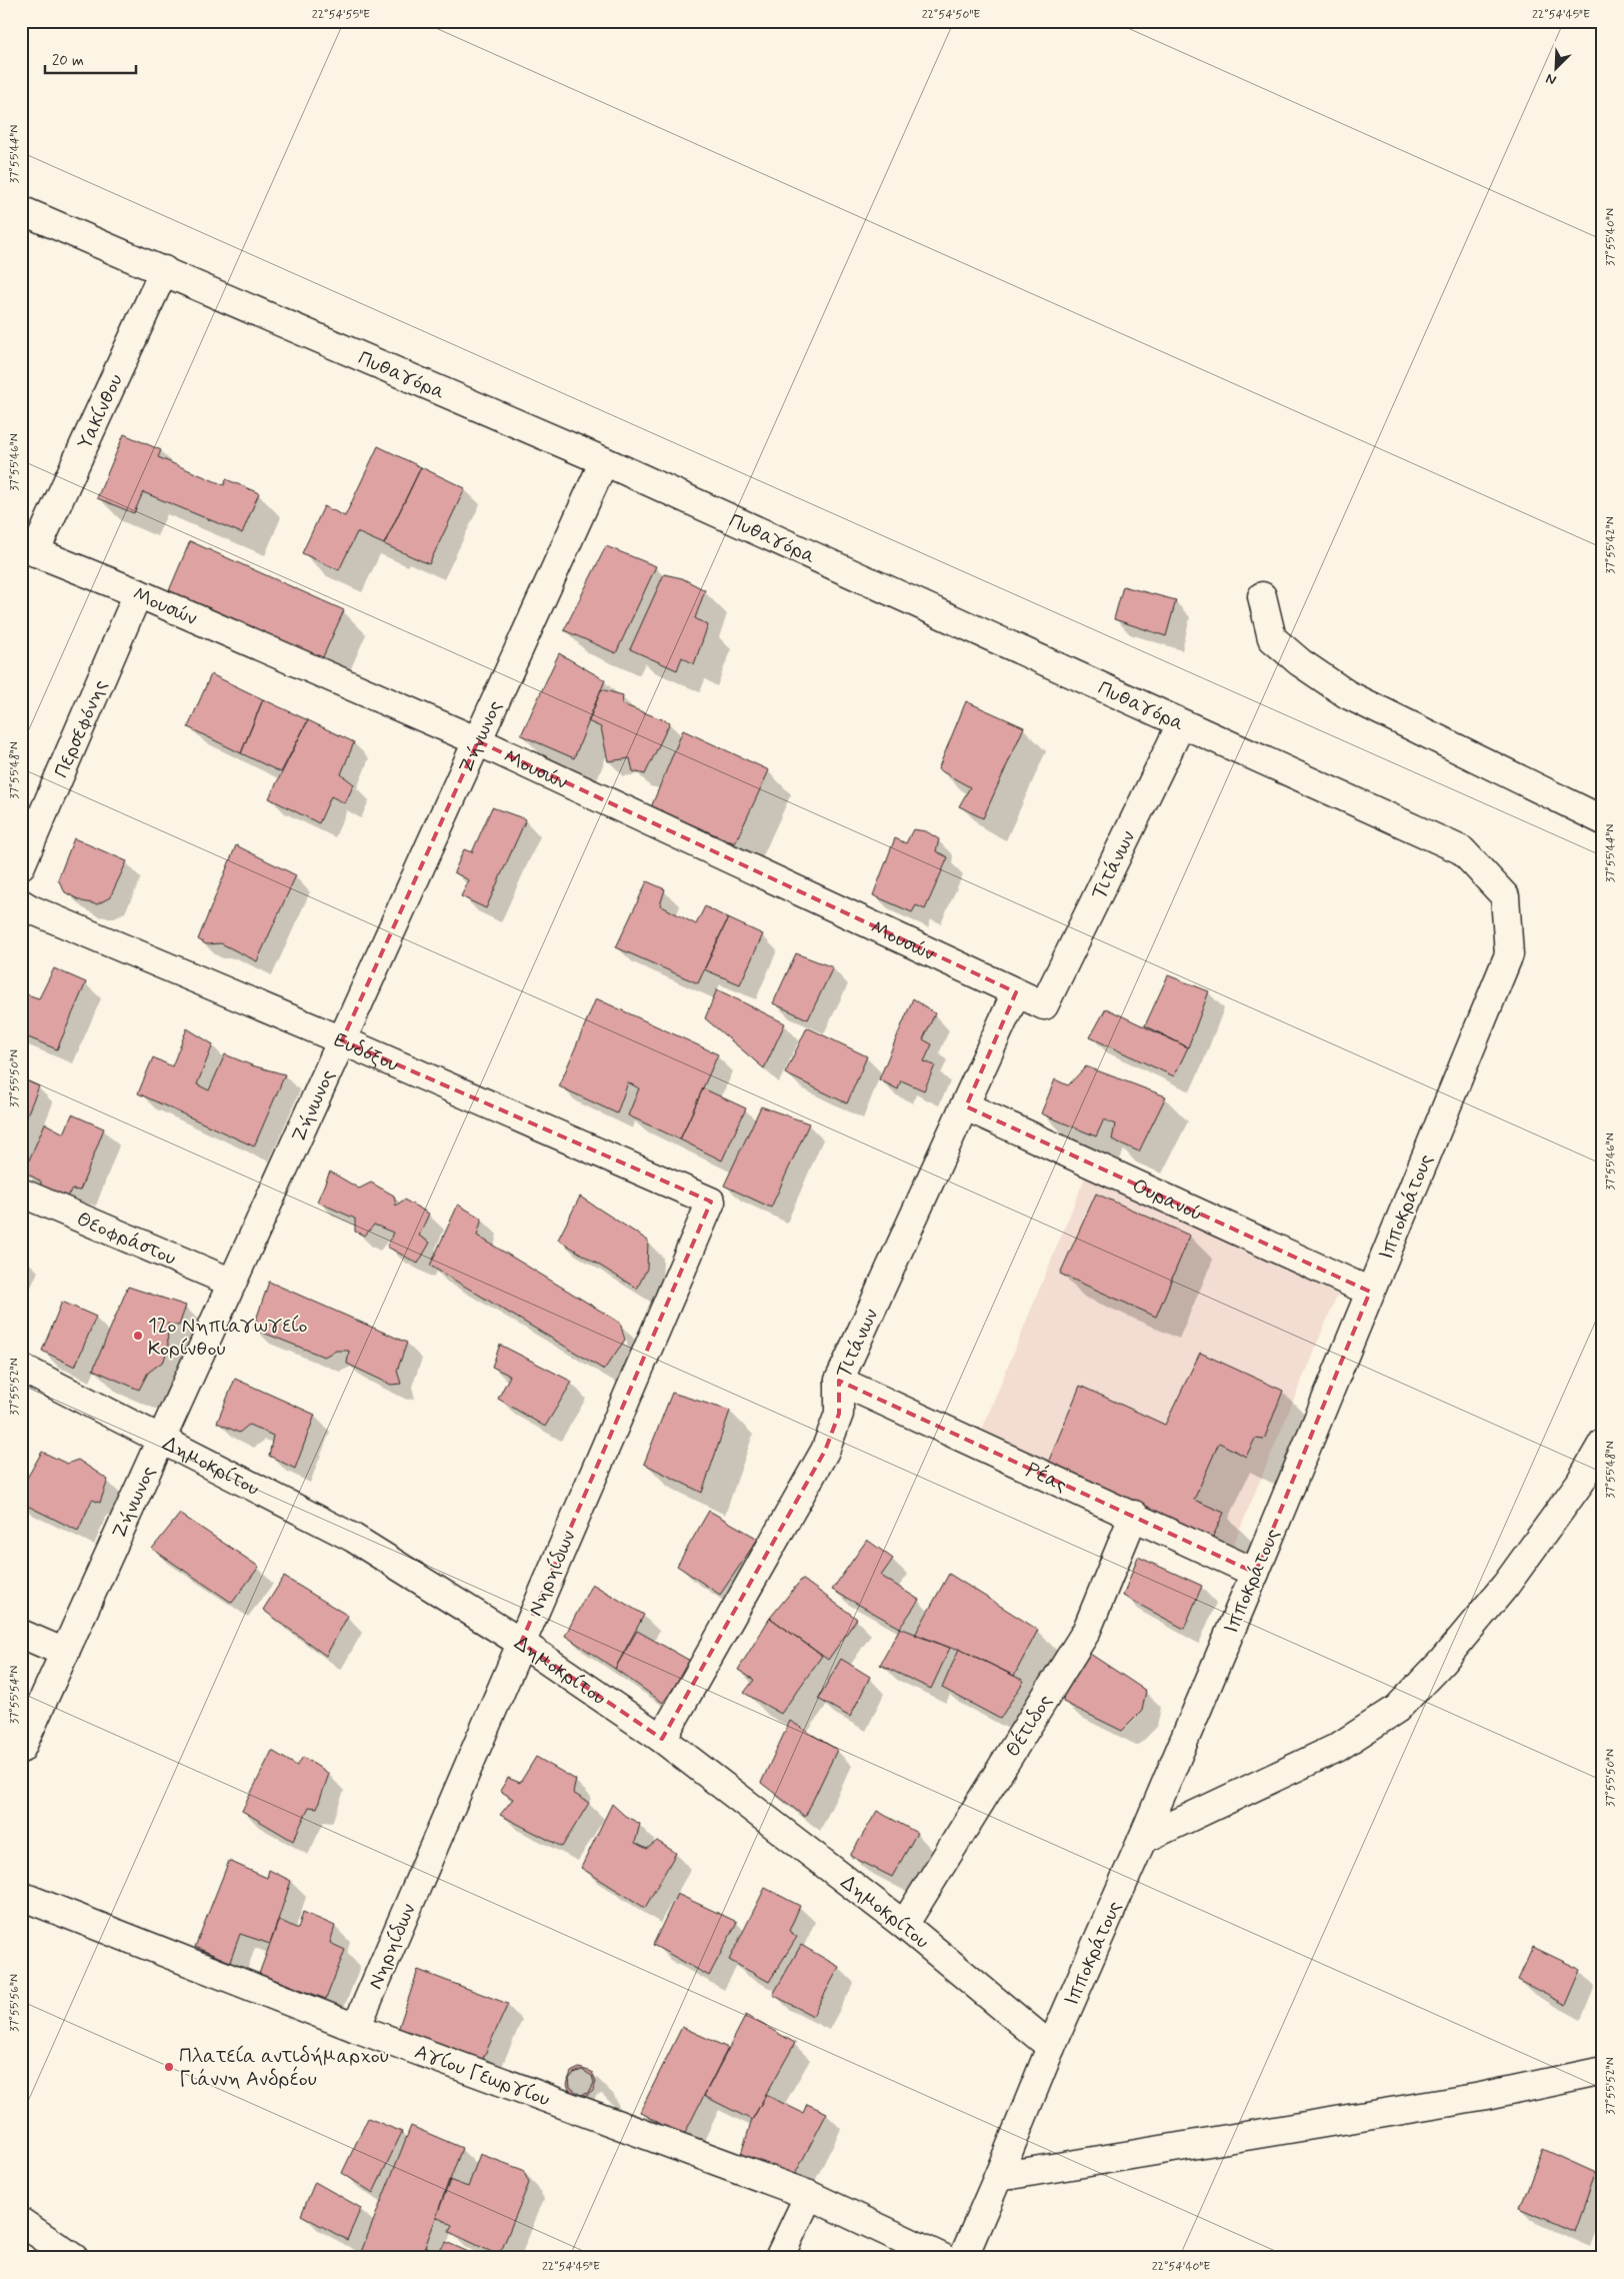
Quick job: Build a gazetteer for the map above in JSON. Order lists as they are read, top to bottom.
{
  "streets": {
    "street": [
      "Πυθαγόρα",
      "Υακίνθου",
      "Μουσών",
      "Περσεφόνης",
      "Ζήνωνος",
      "Τιτάνων",
      "Ευδόξου",
      "Ουρανού",
      "Ιπποκράτους",
      "Θεοφράστου",
      "Δημοκρίτου",
      "Ρέας",
      "Νηρηίδων",
      "Θέτιδος",
      "Αγίου Γεωργίου"
    ]
  },
  "crossings": [
    ["Πυθαγόρα", "Υακίνθου"],
    ["Πυθαγόρα", "Ζήνωνος"],
    ["Πυθαγόρα", "Τιτάνων"],
    ["Πυθαγόρα", "Ιπποκράτους"],
    ["Υακίνθου", "Μουσών"],
    ["Μουσών", "Περσεφόνης"],
    ["Μουσών", "Ζήνωνος"],
    ["Μουσών", "Τιτάνων"],
    ["Ζήνωνος", "Ευδόξου"],
    ["Ζήνωνος", "Θεοφράστου"],
    ["Ζήνωνος", "Δημοκρίτου"],
    ["Τιτάνων", "Ουρανού"],
    ["Τιτάνων", "Δημοκρίτου"],
    ["Τιτάνων", "Ρέας"],
    ["Ευδόξου", "Νηρηίδων"],
    ["Ουρανού", "Ιπποκράτους"],
    ["Ιπποκράτους", "Δημοκρίτου"],
    ["Ιπποκράτους", "Ρέας"],
    ["Δημοκρίτου", "Νηρηίδων"],
    ["Δημοκρίτου", "Θέτιδος"],
    ["Ρέας", "Θέτιδος"],
    ["Νηρηίδων", "Αγίου Γεωργίου"]
  ],
  "places": ["12ο Νηπιαγωγείο Κορίνθου", "Πλατεία αντιδήμαρχου Γιάννη Ανδρέου"],
  "scale_bar": "20 m",
  "north": "bottom left",
  "coordinates": [
    "22°54'55\"E",
    "22°54'50\"E",
    "22°54'45\"E",
    "37°55'44\"N",
    "37°55'40\"N",
    "37°55'46\"N",
    "37°55'42\"N",
    "37°55'48\"N",
    "37°55'50\"N",
    "37°55'52\"N",
    "37°55'54\"N",
    "37°55'56\"N",
    "22°54'40\"E"
  ]
}
